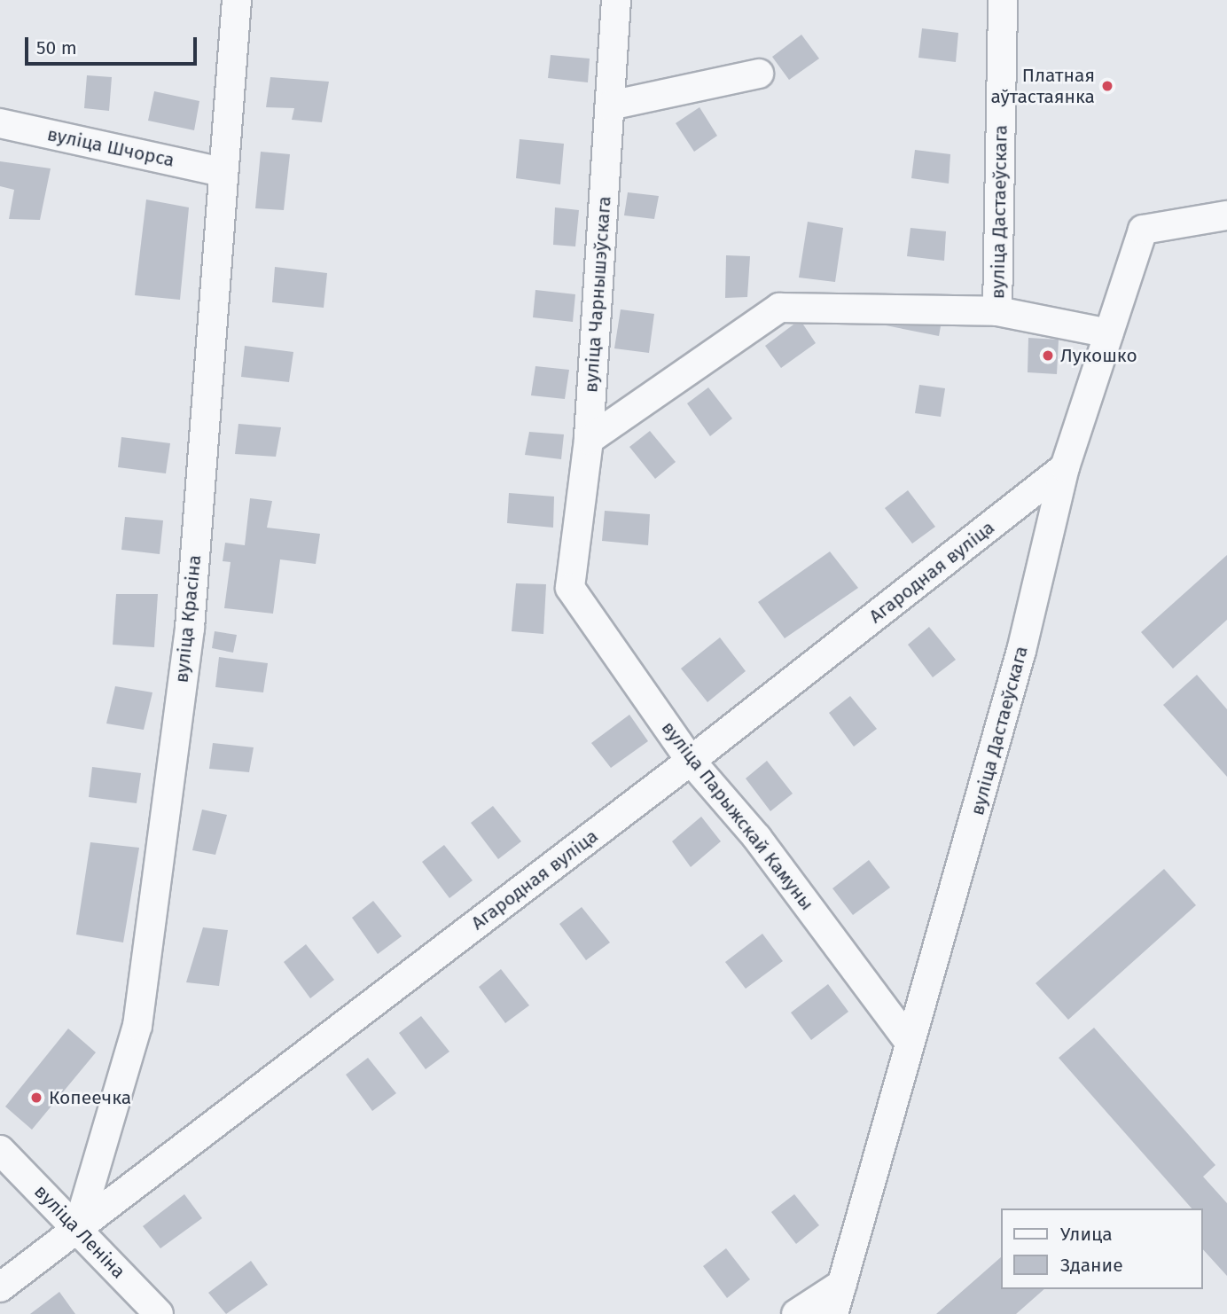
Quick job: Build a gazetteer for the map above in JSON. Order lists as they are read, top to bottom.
{
  "streets": {
    "street": [
      "вуліца Шчорса",
      "вуліца Дастаеўскага",
      "вуліца Чарнышэўскага",
      "Агародная вуліца",
      "вуліца Красіна",
      "вуліца Парыжскай Камуны",
      "вуліца Леніна"
    ]
  },
  "crossings": [
    ["вуліца Шчорса", "вуліца Красіна"],
    ["вуліца Дастаеўскага", "Агародная вуліца"],
    ["вуліца Дастаеўскага", "вуліца Парыжскай Камуны"],
    ["вуліца Чарнышэўскага", "вуліца Парыжскай Камуны"],
    ["Агародная вуліца", "вуліца Красіна"],
    ["Агародная вуліца", "вуліца Парыжскай Камуны"],
    ["Агародная вуліца", "вуліца Леніна"],
    ["вуліца Красіна", "вуліца Леніна"]
  ],
  "places": ["Платная аўтастаянка", "Лукошко", "Копеечка"],
  "legend": ["Улица", "Здание"],
  "scale_bar": "50 m"
}
